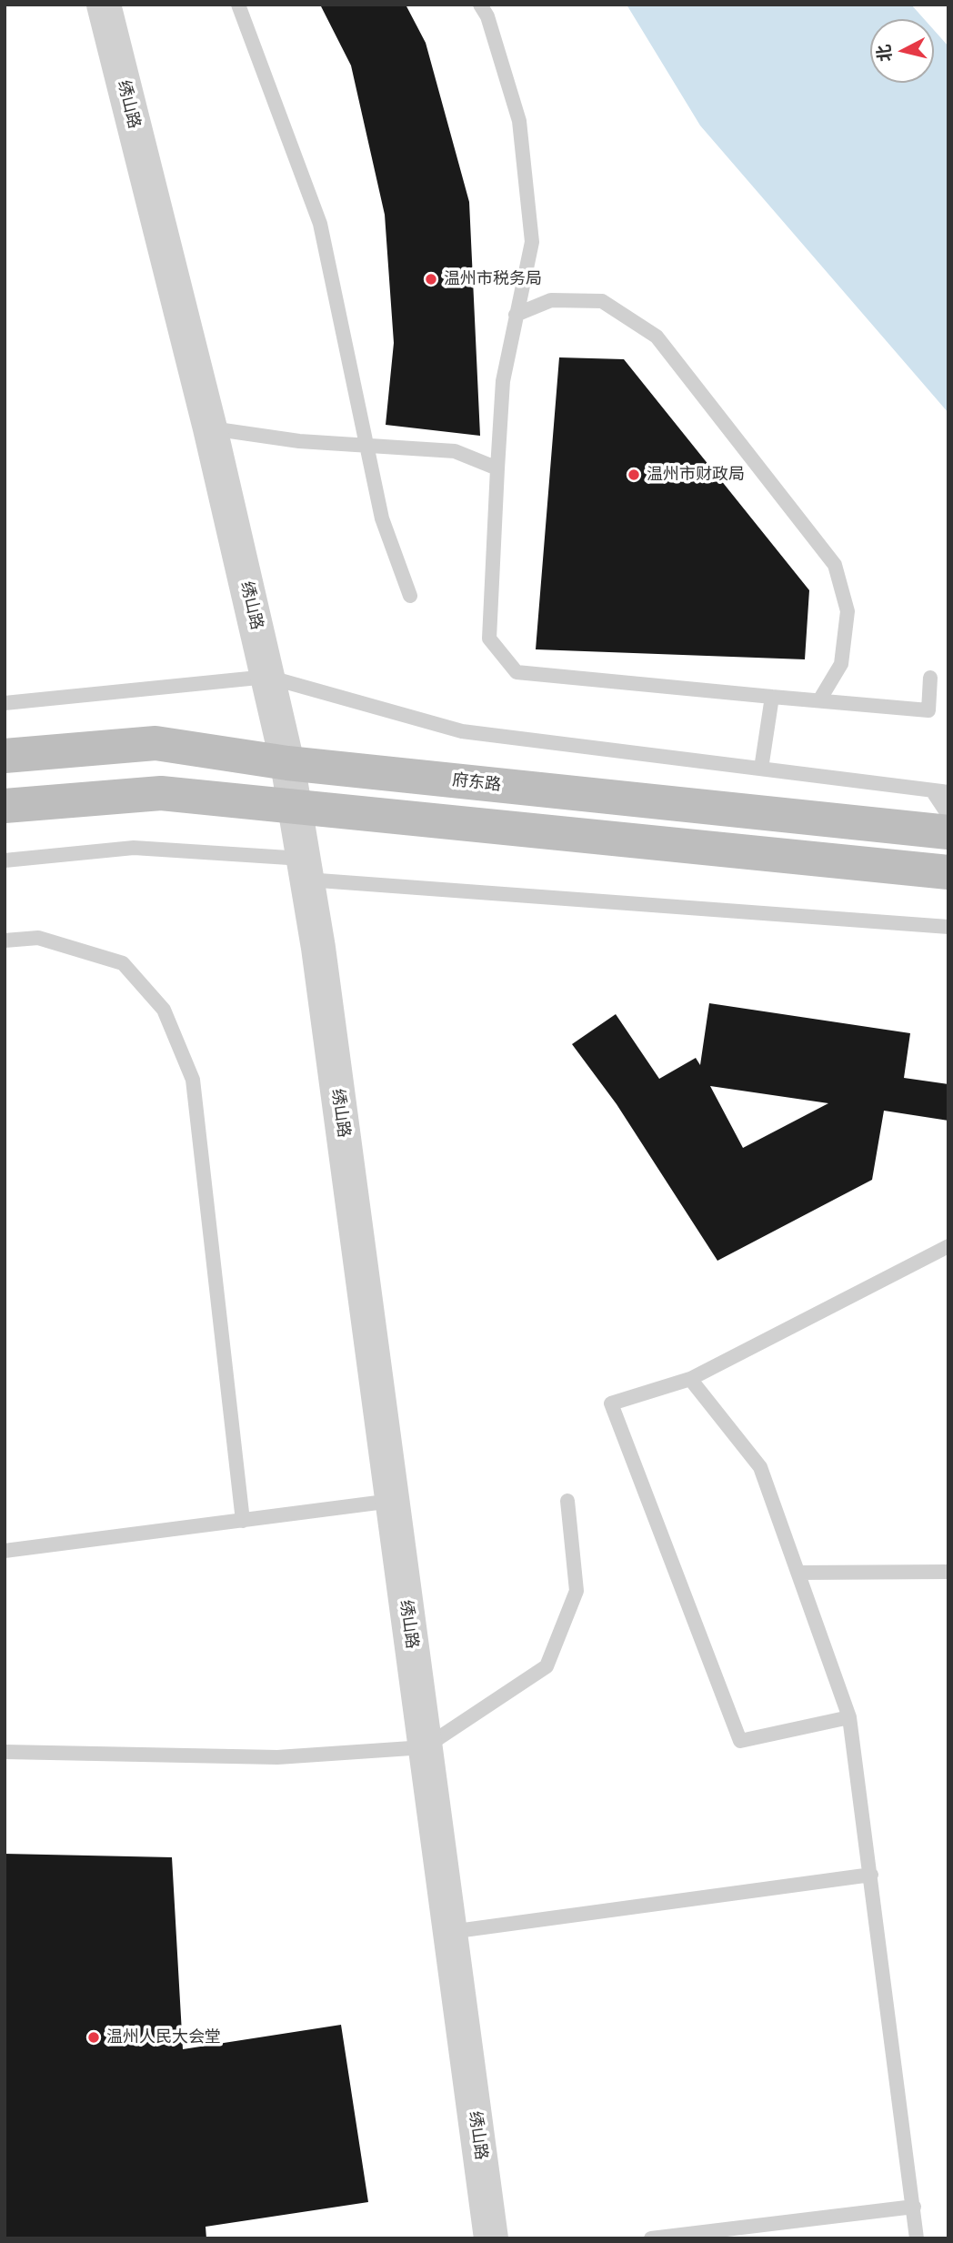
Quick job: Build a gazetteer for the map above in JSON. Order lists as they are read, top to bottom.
{
  "streets": {
    "main road": ["府东路"],
    "street": ["绣山路"]
  },
  "crossings": [
    ["绣山路", "府东路"]
  ],
  "places": ["温州市税务局", "温州市财政局", "温州人民大会堂"],
  "north": "left"
}
